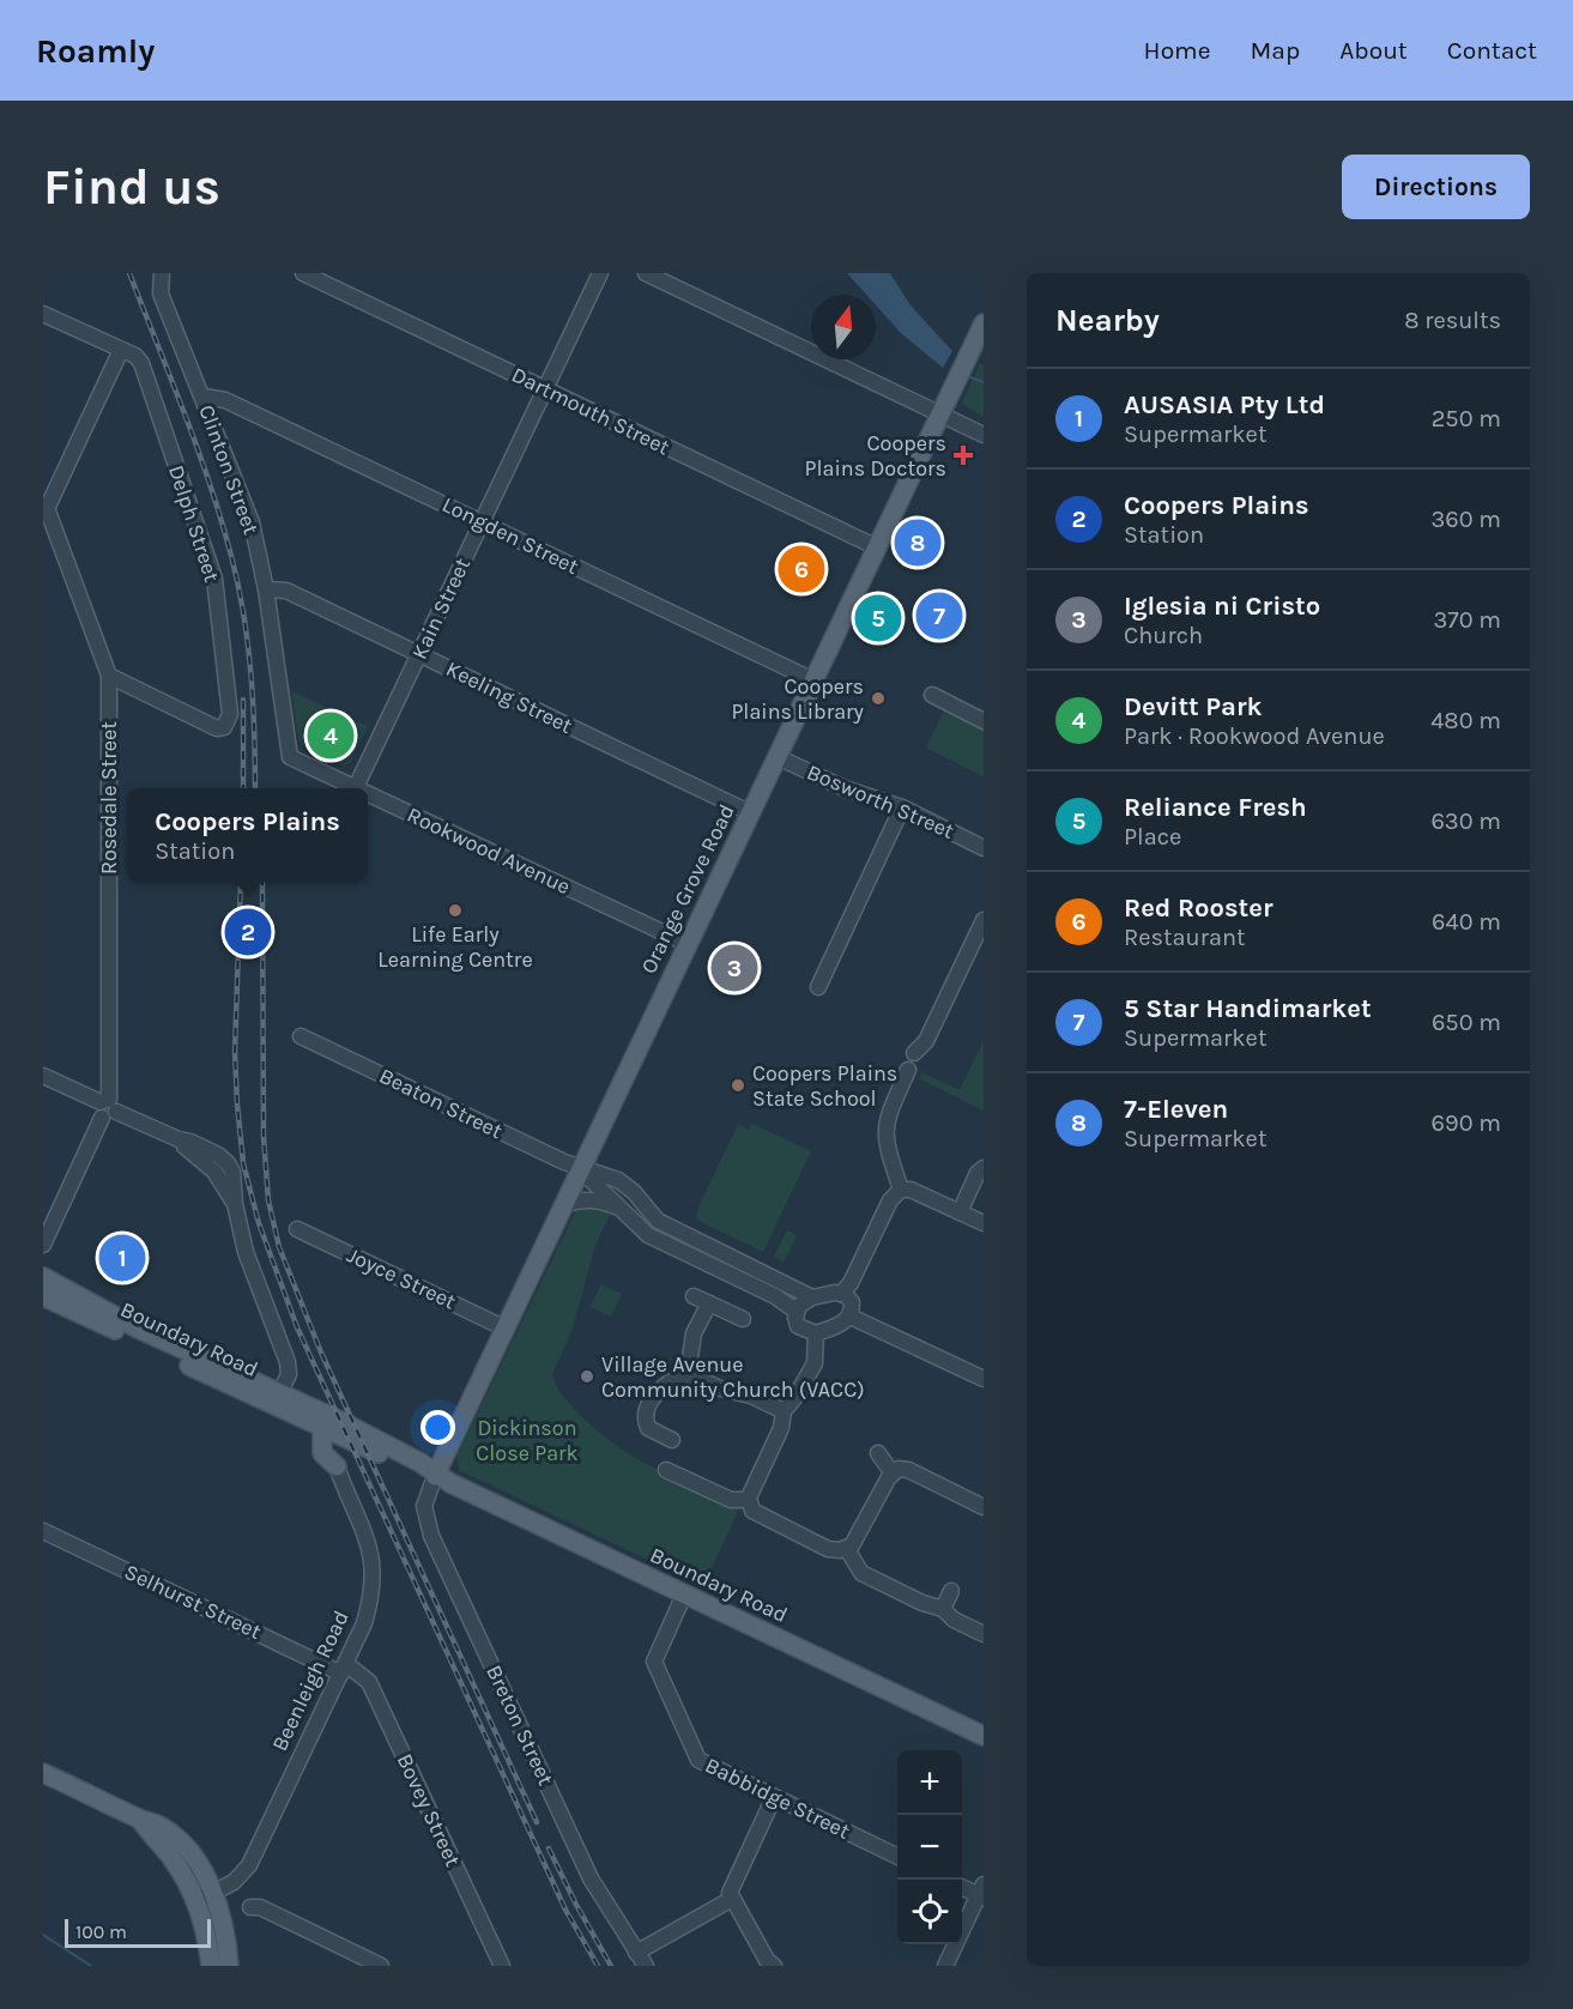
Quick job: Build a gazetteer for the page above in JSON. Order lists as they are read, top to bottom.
{
  "streets": {
    "main road": ["Orange Grove Road", "Boundary Road"],
    "street": [
      "Dartmouth Street",
      "Clinton Street",
      "Delph Street",
      "Longden Street",
      "Kain Street",
      "Keeling Street",
      "Rosedale Street",
      "Bosworth Street",
      "Rookwood Avenue",
      "Beaton Street",
      "Joyce Street",
      "Selhurst Street",
      "Beenleigh Road",
      "Breton Street",
      "Babbidge Street",
      "Bovey Street"
    ]
  },
  "crossings": [
    ["Dartmouth Street", "Kain Street"],
    ["Dartmouth Street", "Orange Grove Road"],
    ["Clinton Street", "Longden Street"],
    ["Clinton Street", "Keeling Street"],
    ["Clinton Street", "Rookwood Avenue"],
    ["Delph Street", "Rosedale Street"],
    ["Longden Street", "Kain Street"],
    ["Longden Street", "Orange Grove Road"],
    ["Kain Street", "Keeling Street"],
    ["Kain Street", "Rookwood Avenue"],
    ["Keeling Street", "Orange Grove Road"],
    ["Bosworth Street", "Orange Grove Road"],
    ["Rookwood Avenue", "Orange Grove Road"],
    ["Orange Grove Road", "Beaton Street"],
    ["Orange Grove Road", "Joyce Street"],
    ["Orange Grove Road", "Boundary Road"],
    ["Orange Grove Road", "Breton Street"],
    ["Boundary Road", "Breton Street"],
    ["Boundary Road", "Babbidge Street"],
    ["Selhurst Street", "Beenleigh Road"],
    ["Selhurst Street", "Bovey Street"],
    ["Beenleigh Road", "Bovey Street"]
  ],
  "parks": ["Dickinson Close Park"],
  "places": {
    "health": ["Coopers Plains Doctors"],
    "other": [
      "Coopers Plains Library",
      "Life Early Learning Centre",
      "Coopers Plains State School",
      "Village Avenue Community Church (VACC)"
    ]
  },
  "scale_bar": "100 m",
  "north": "top",
  "page": {
    "header": "Roamly",
    "nav": [
      "Home",
      "Map",
      "About",
      "Contact"
    ],
    "buttons": "Directions",
    "title": "Find us",
    "heading": ["Nearby", "8 results"],
    "list": [
      {
        "mark": "1",
        "name": "AUSASIA Pty Ltd",
        "note": "Supermarket",
        "value": "250 m"
      },
      {
        "mark": "2",
        "name": "Coopers Plains",
        "note": "Station",
        "value": "360 m"
      },
      {
        "mark": "3",
        "name": "Iglesia ni Cristo",
        "note": "Church",
        "value": "370 m"
      },
      {
        "mark": "4",
        "name": "Devitt Park",
        "note": "Park · Rookwood Avenue",
        "value": "480 m"
      },
      {
        "mark": "5",
        "name": "Reliance Fresh",
        "note": "Place",
        "value": "630 m"
      },
      {
        "mark": "6",
        "name": "Red Rooster",
        "note": "Restaurant",
        "value": "640 m"
      },
      {
        "mark": "7",
        "name": "5 Star Handimarket",
        "note": "Supermarket",
        "value": "650 m"
      },
      {
        "mark": "8",
        "name": "7-Eleven",
        "note": "Supermarket",
        "value": "690 m"
      }
    ],
    "pins": [
      "8",
      "6",
      "7",
      "5",
      "4",
      "2",
      "3",
      "1"
    ],
    "popup": ["Coopers Plains", "Station"],
    "map_buttons": ["+", "−"],
    "scale": "100 m"
  }
}
